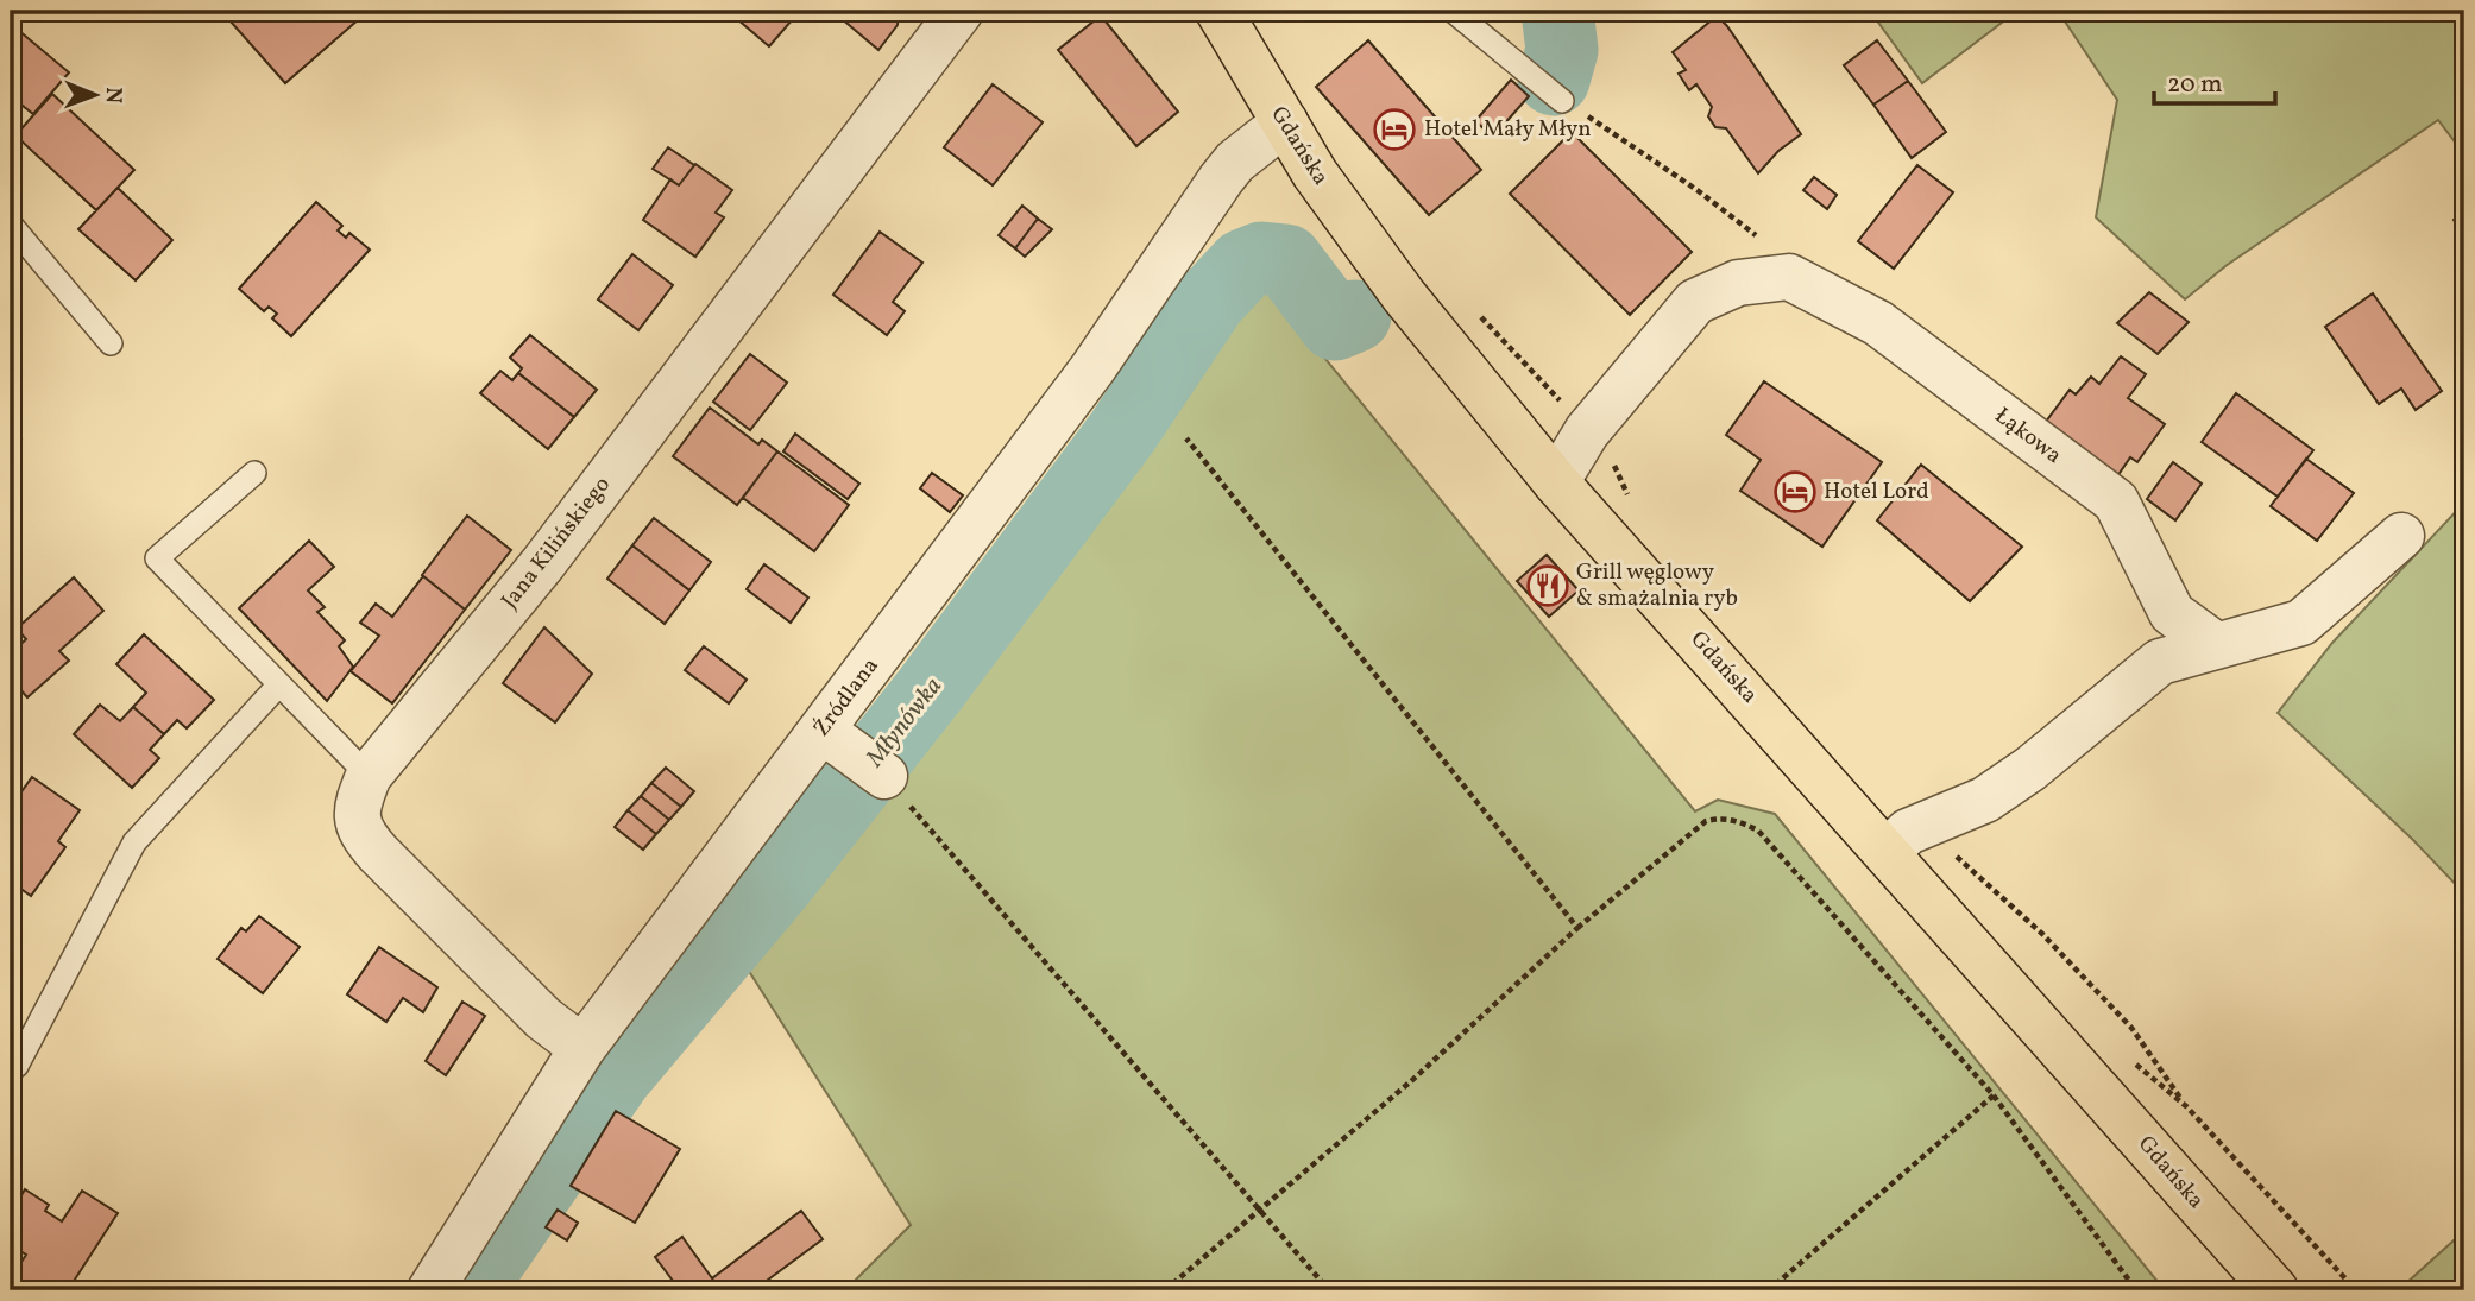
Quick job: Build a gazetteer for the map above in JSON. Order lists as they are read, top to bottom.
{
  "streets": {
    "main road": ["Gdańska"],
    "street": ["Łąkowa", "Jana Kilińskiego", "Źródlana"]
  },
  "crossings": [
    ["Gdańska", "Źródlana"],
    ["Jana Kilińskiego", "Źródlana"]
  ],
  "water": ["Młynówka"],
  "places": {
    "hotel": ["Hotel Mały Młyn", "Hotel Lord"],
    "restaurant": ["Grill węglowy & smażalnia ryb"]
  },
  "scale_bar": "20 m",
  "north": "right"
}
